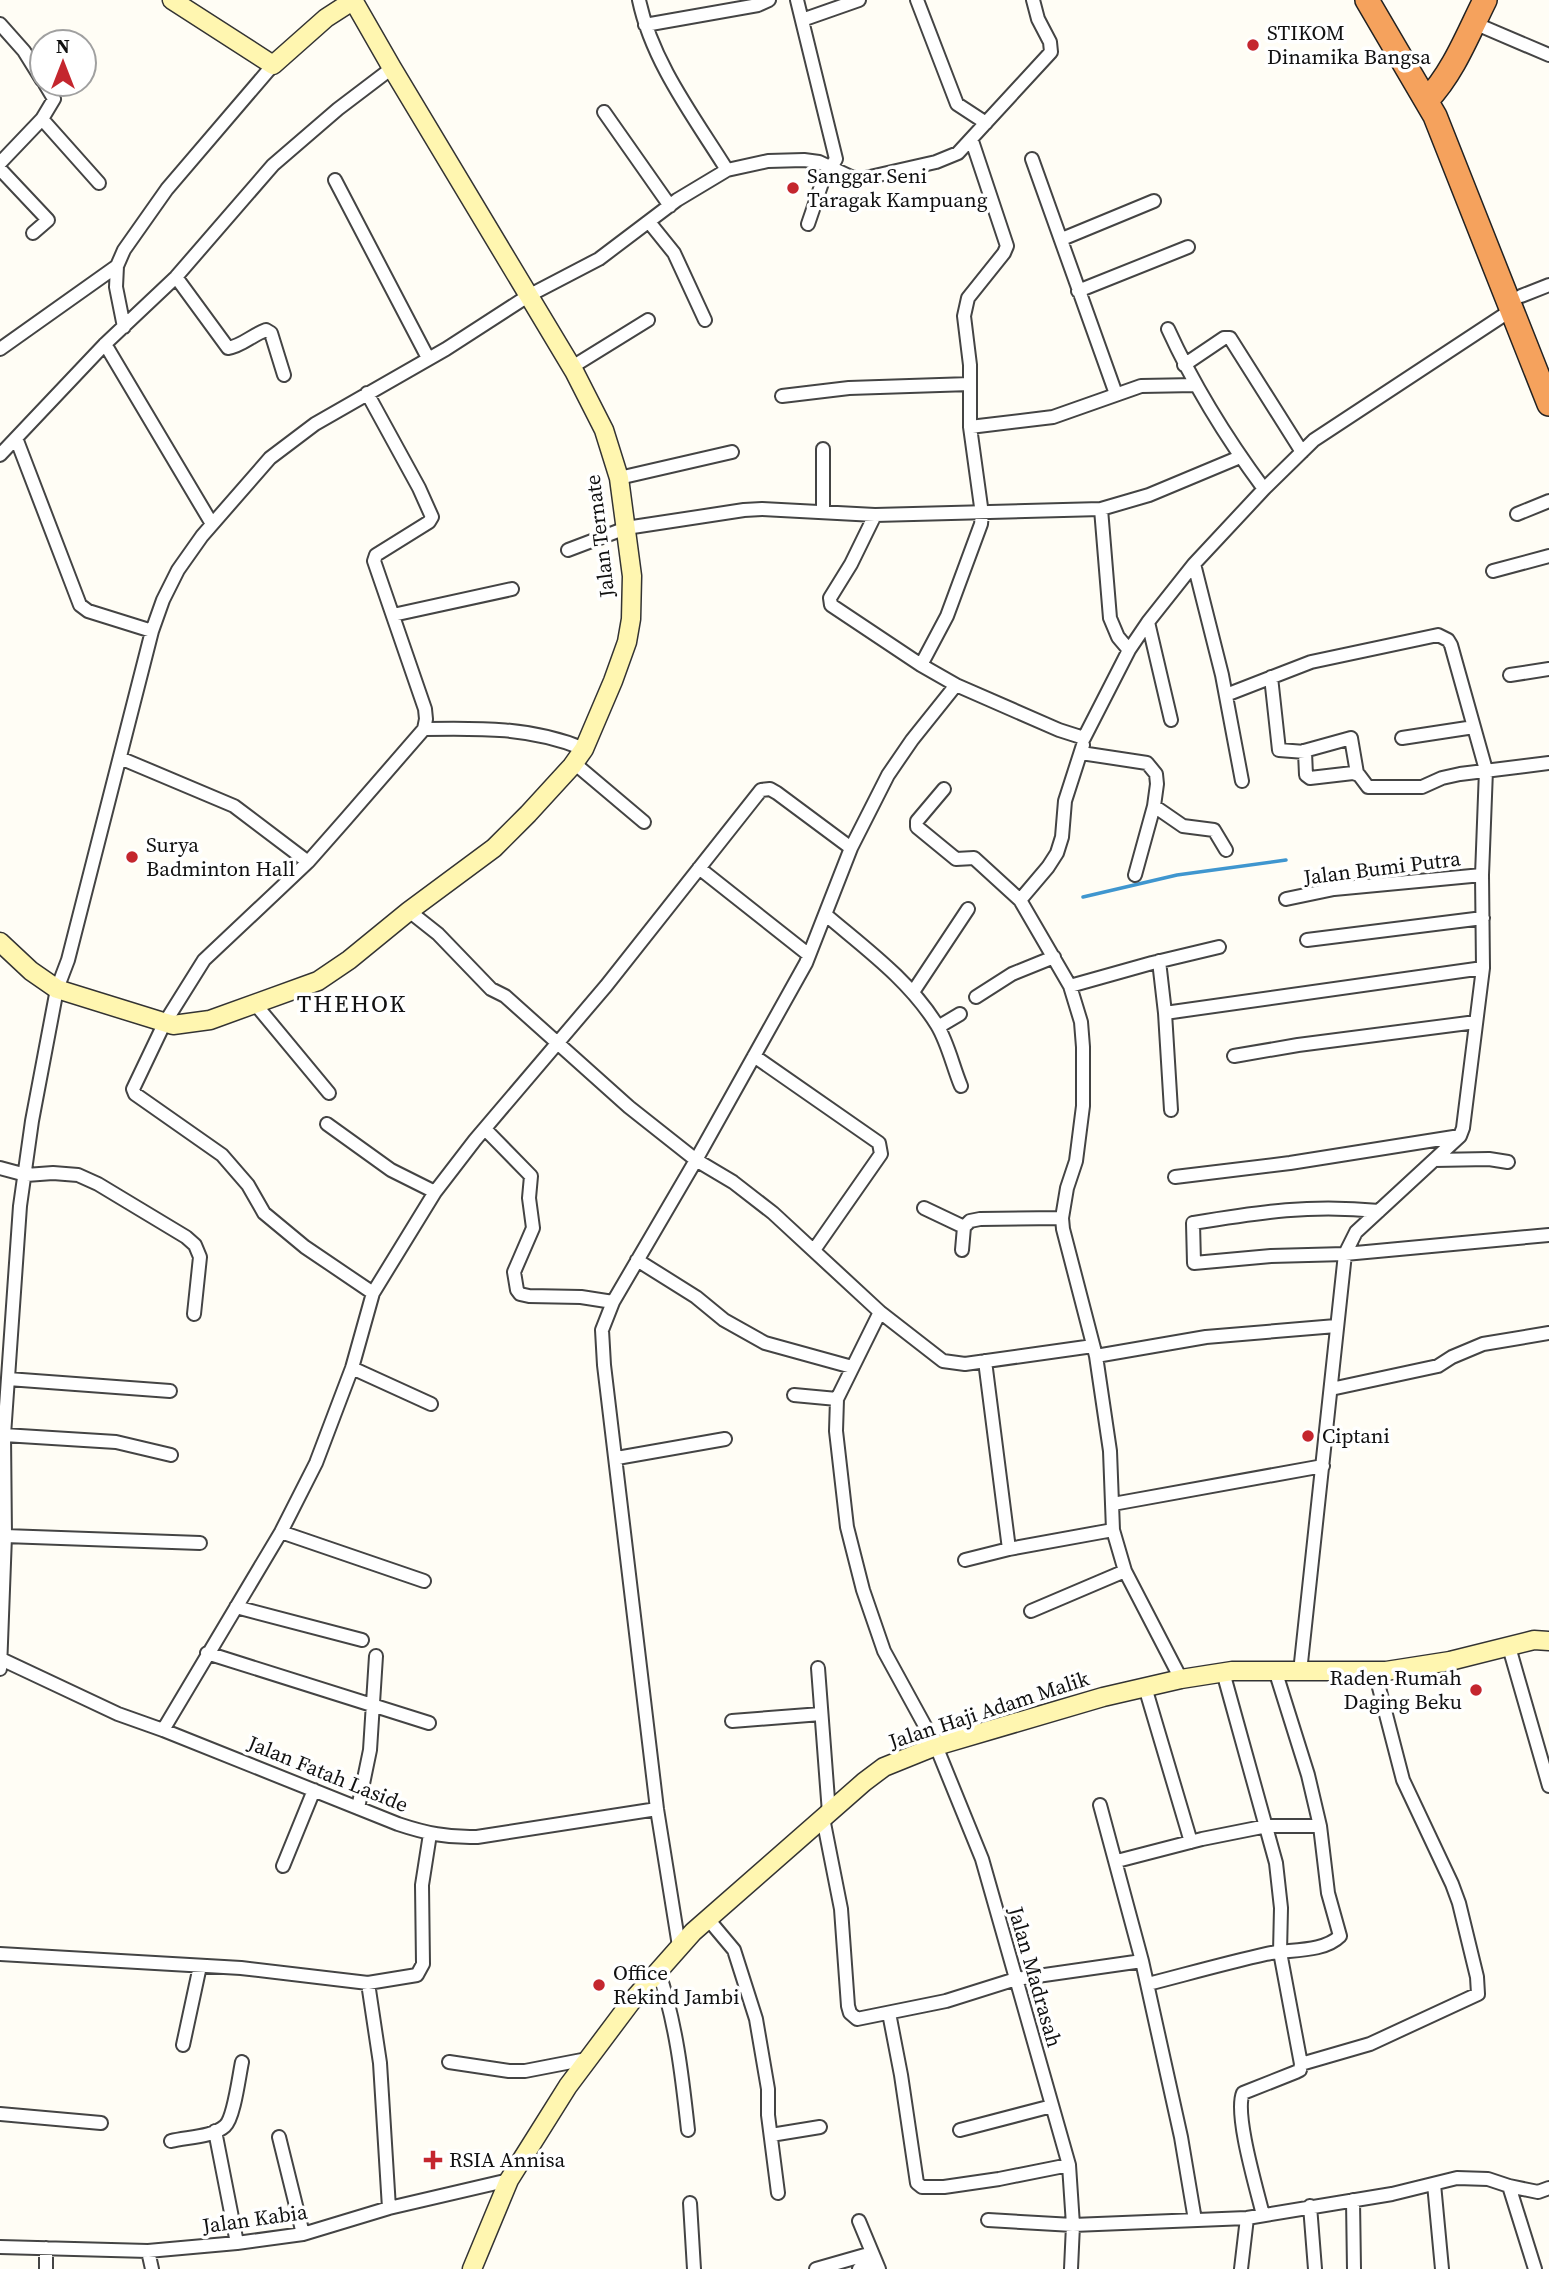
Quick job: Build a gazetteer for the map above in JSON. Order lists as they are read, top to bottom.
{
  "streets": {
    "street": [
      "Jalan Ternate",
      "Jalan Bumi Putra",
      "Jalan Haji Adam Malik",
      "Jalan Fatah Laside",
      "Jalan Madrasah",
      "Jalan Kabia"
    ]
  },
  "crossings": [
    ["Jalan Haji Adam Malik", "Jalan Madrasah"],
    ["Jalan Haji Adam Malik", "Jalan Kabia"]
  ],
  "districts": ["THEHOK"],
  "places": {
    "other": [
      "STIKOM Dinamika Bangsa",
      "Sanggar Seni Taragak Kampuang",
      "Surya Badminton Hall",
      "Ciptani",
      "Raden Rumah Daging Beku",
      "Office Rekind Jambi"
    ],
    "health": ["RSIA Annisa"]
  },
  "north": "top"
}
